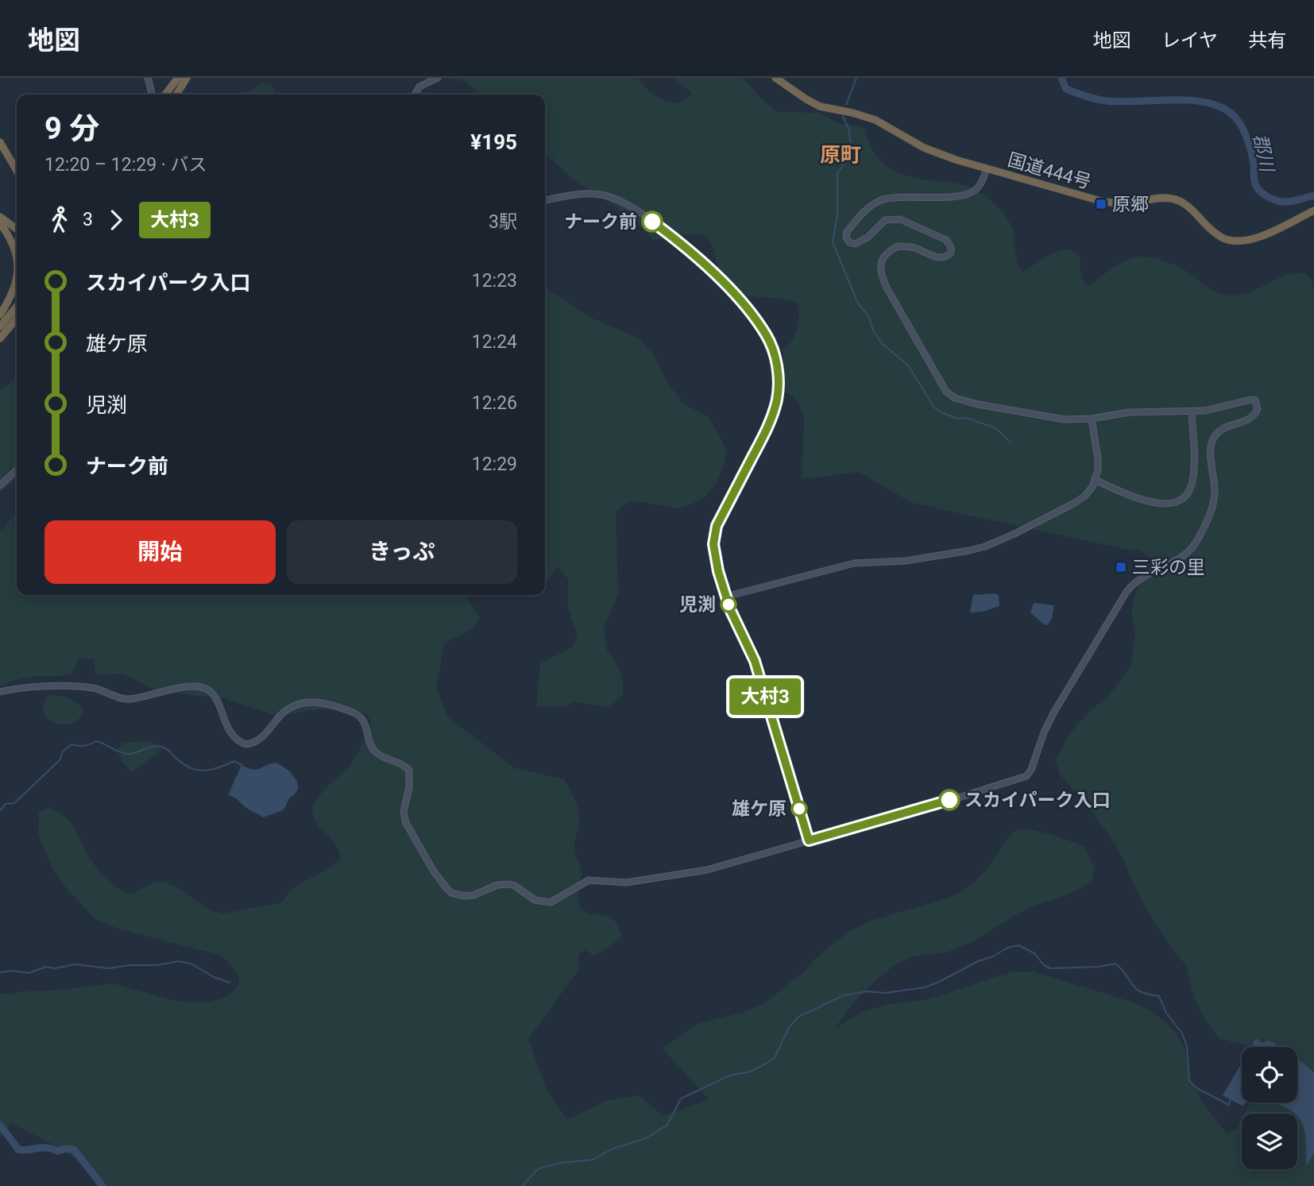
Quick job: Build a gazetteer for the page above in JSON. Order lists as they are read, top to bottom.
{
  "streets": {
    "highway": ["国道444号"]
  },
  "districts": ["原町"],
  "water": ["郡川"],
  "places": {
    "transit": ["原郷", "三彩の里"],
    "other": [
      "ナーク前",
      "児渕",
      "スカイパーク入口",
      "雄ケ原"
    ]
  },
  "lines": ["bus line 大村3"],
  "page": {
    "header": "地図",
    "nav": ["地図", "レイヤ", "共有"],
    "on_map": "大村3",
    "heading": ["9 分", "12:20 – 12:29 · バス", "¥195"],
    "legs": ["3", "大村3", "3駅"],
    "list": [
      {
        "name": "スカイパーク入口",
        "value": "12:23"
      },
      {
        "name": "雄ケ原",
        "value": "12:24"
      },
      {
        "name": "児渕",
        "value": "12:26"
      },
      {
        "name": "ナーク前",
        "value": "12:29"
      }
    ],
    "buttons": ["開始", "きっぷ"]
  }
}
